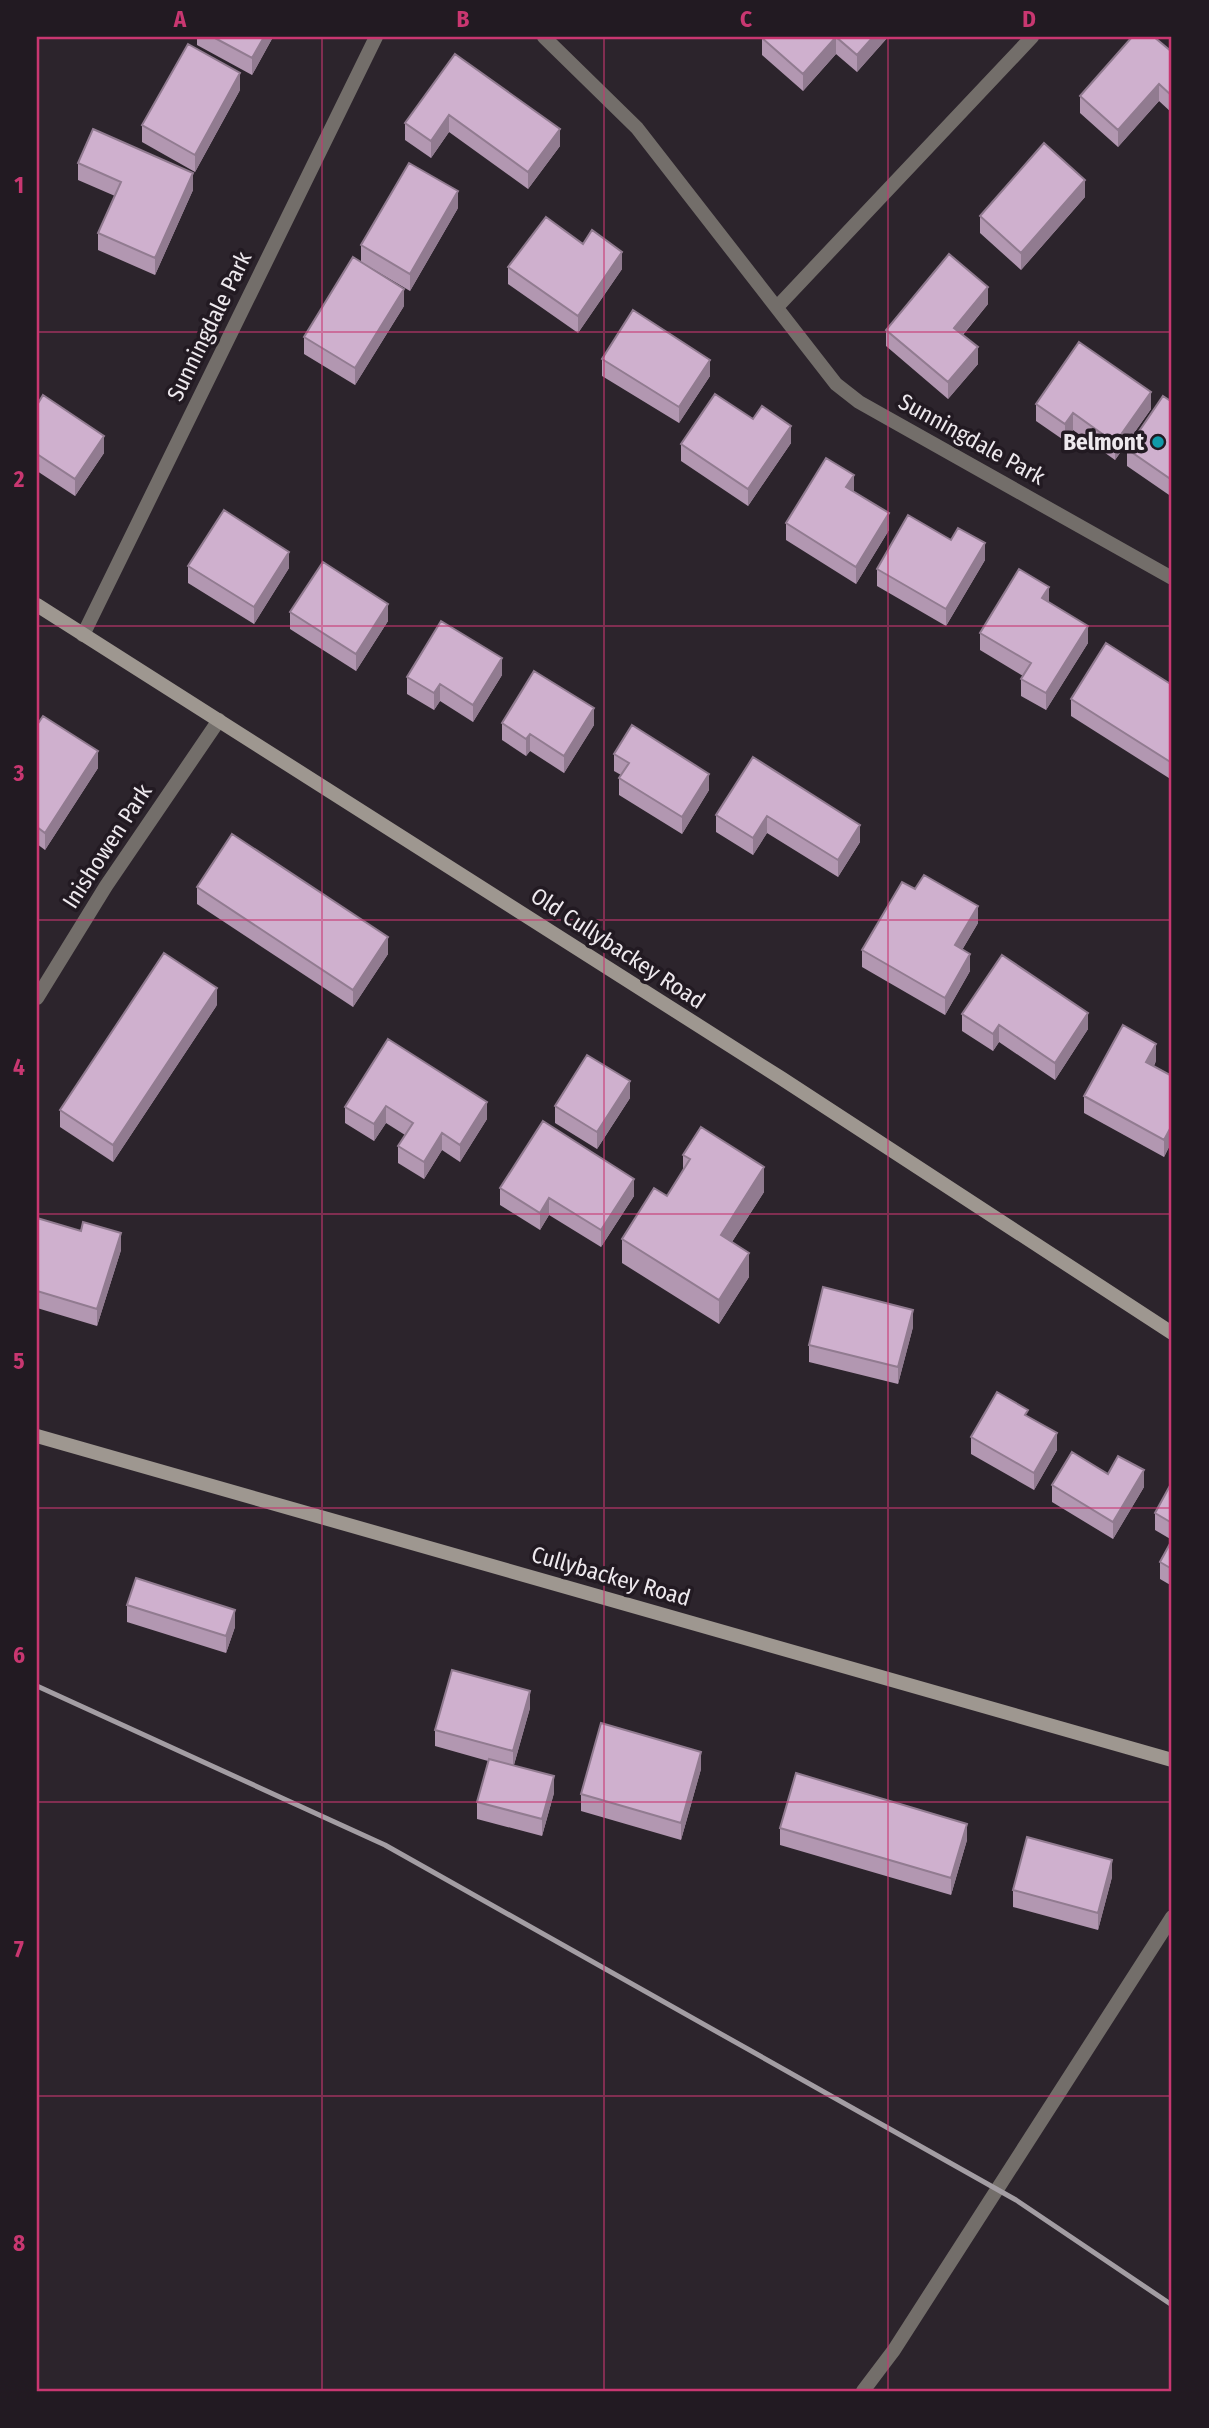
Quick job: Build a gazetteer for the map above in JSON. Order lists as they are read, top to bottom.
{
  "streets": {
    "street": [
      "Sunningdale Park",
      "Inishowen Park",
      "Old Cullybackey Road",
      "Cullybackey Road"
    ]
  },
  "crossings": [
    ["Sunningdale Park", "Old Cullybackey Road"],
    ["Inishowen Park", "Old Cullybackey Road"]
  ],
  "places": ["Belmont"],
  "grid": {
    "columns": [
      "A",
      "B",
      "C",
      "D"
    ],
    "rows": [
      "1",
      "2",
      "3",
      "4",
      "5",
      "6",
      "7",
      "8"
    ]
  }
}
